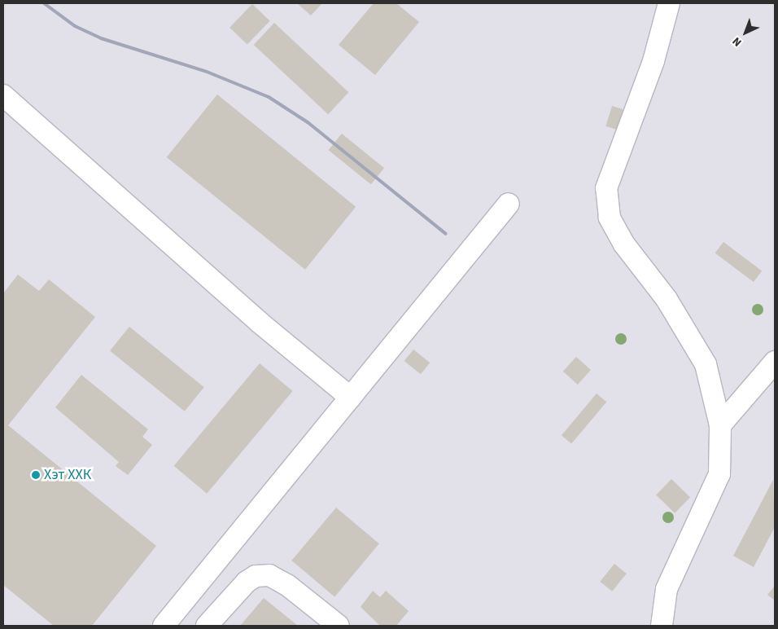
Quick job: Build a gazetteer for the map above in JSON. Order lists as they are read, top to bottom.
{
  "places": ["Хэт ХХК"],
  "north": "bottom left"
}
